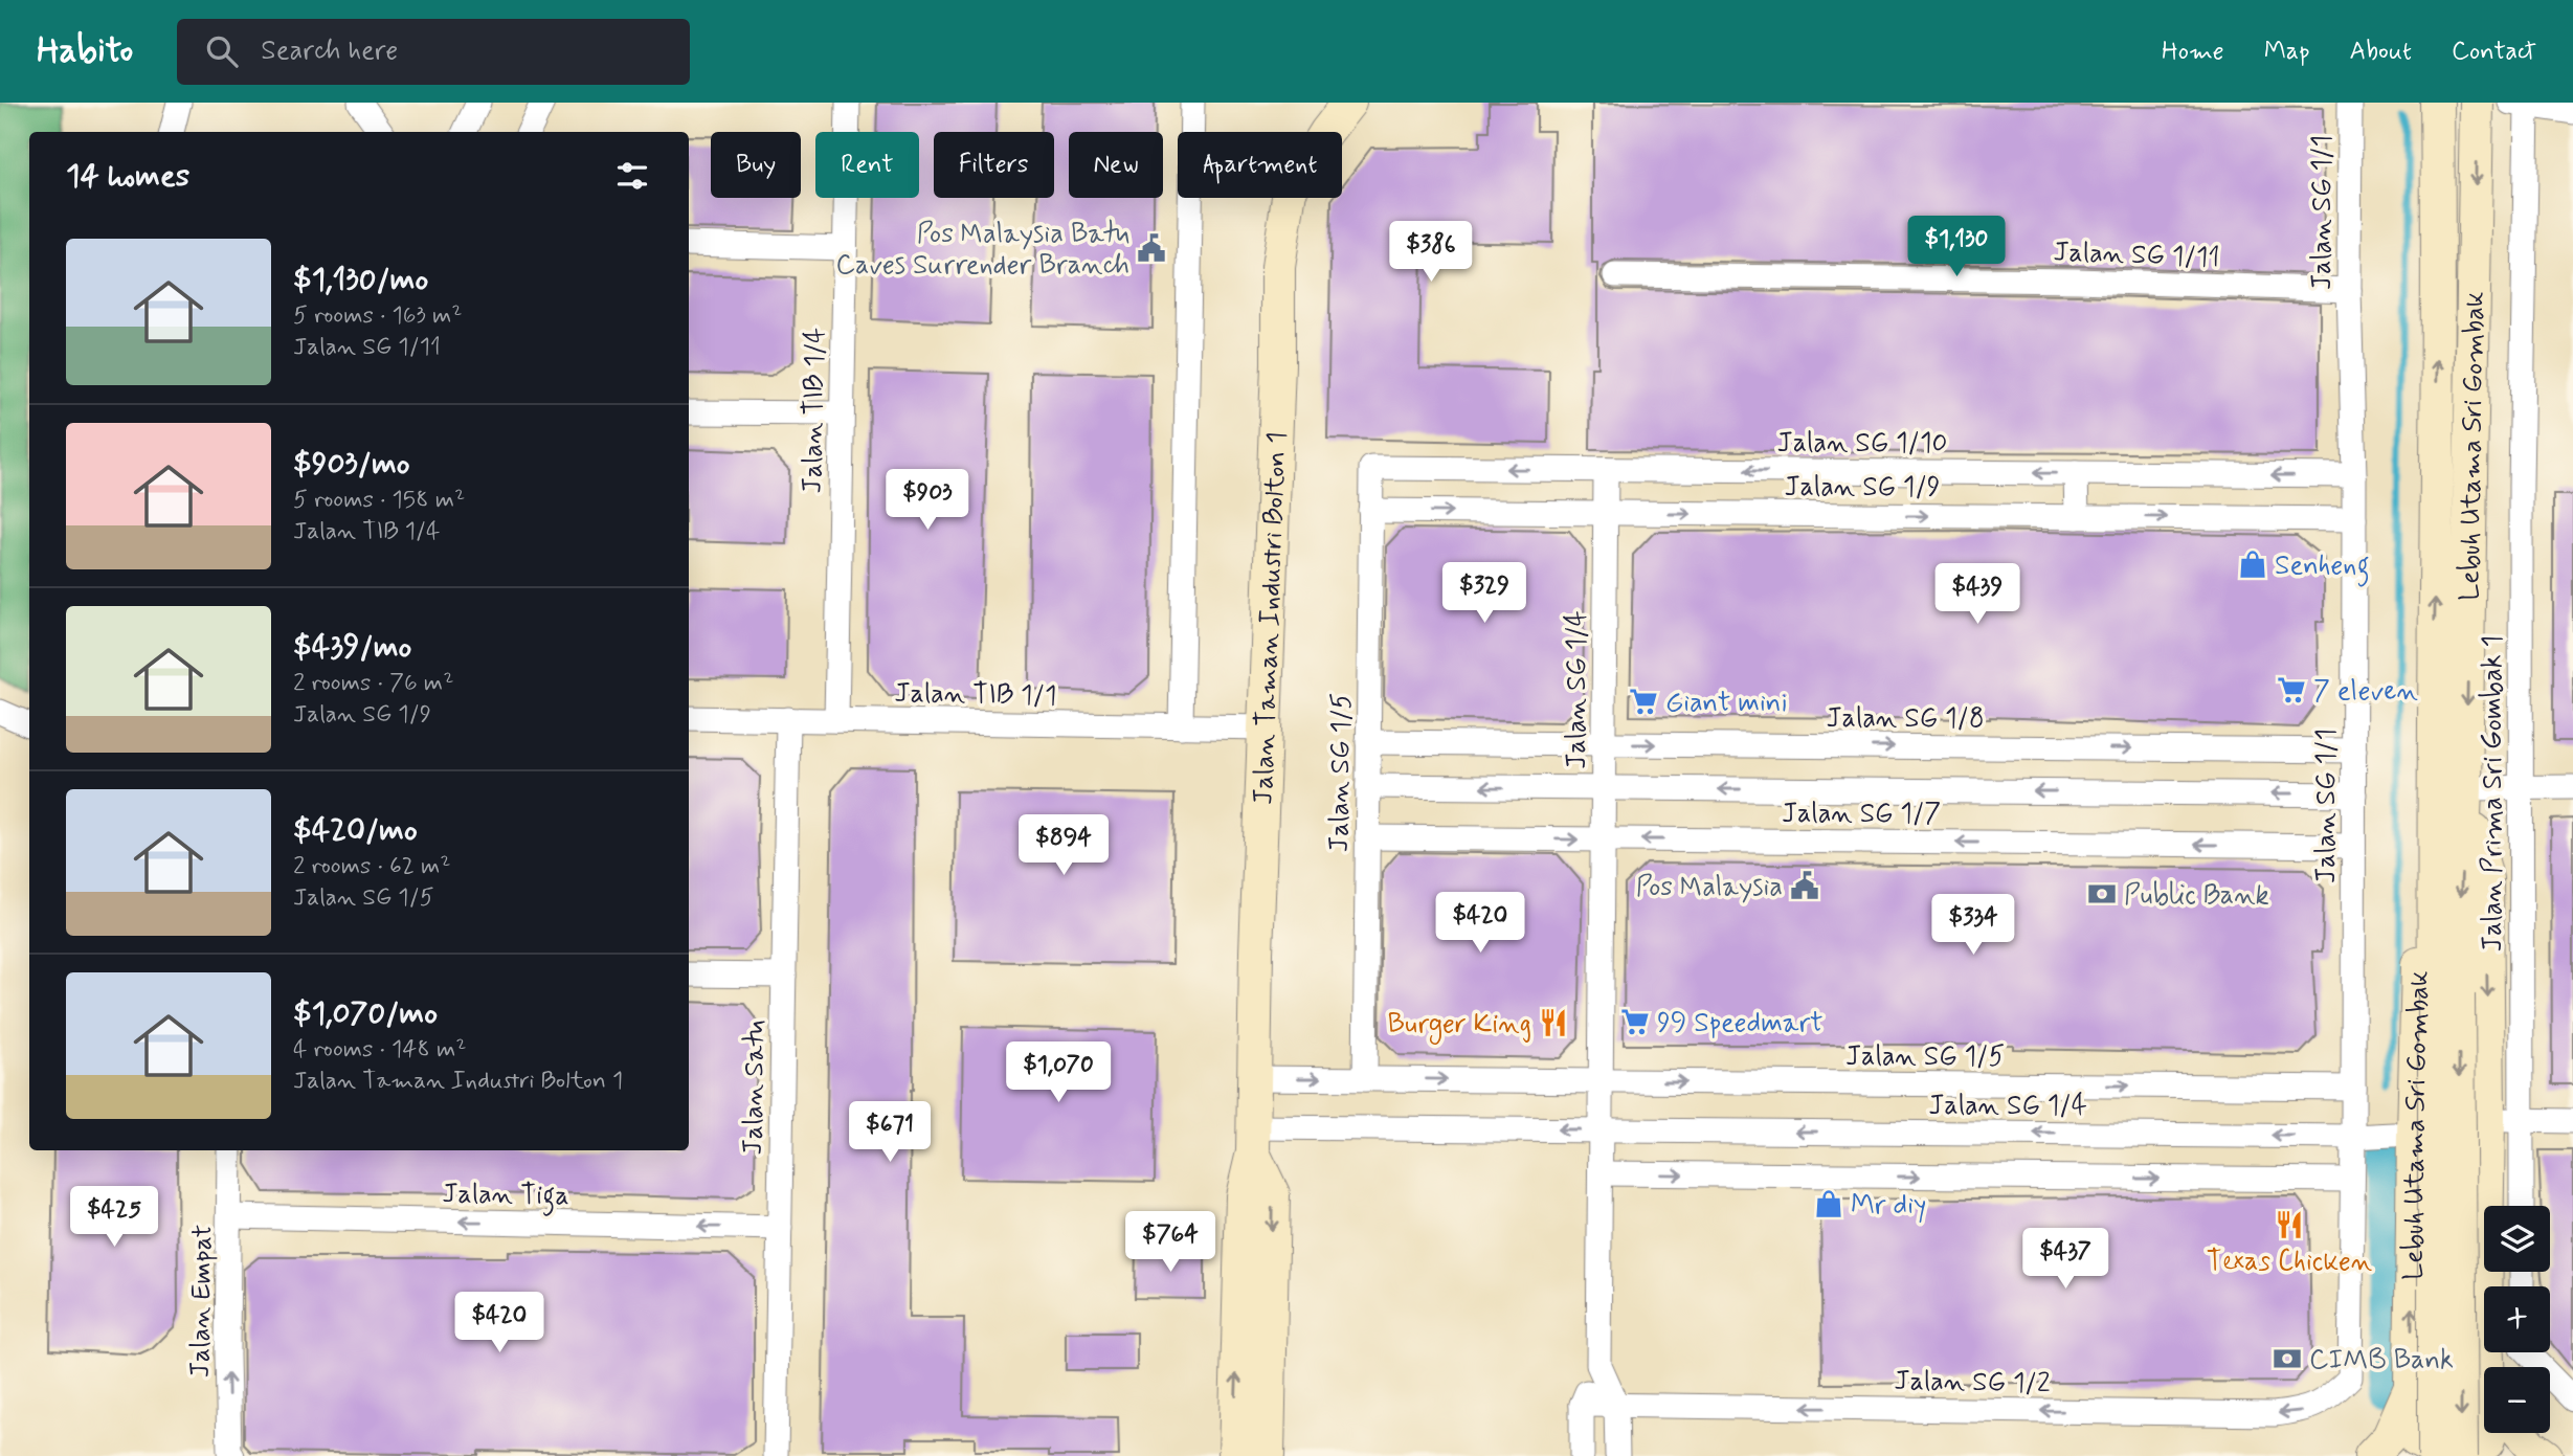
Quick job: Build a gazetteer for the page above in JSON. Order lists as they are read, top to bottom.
{
  "streets": {
    "street": [
      "Jalan SG 1/1",
      "Jalan SG 1/11",
      "Jalan TIB 1/4",
      "Jalan SG 1/10",
      "Lebuh Utama Sri Gombak",
      "Jalan SG 1/9",
      "Jalan Taman Industri Bolton 1",
      "Jalan SG 1/4",
      "Jalan TIB 1/1",
      "Jalan SG 1/8",
      "Jalan SG 1/5",
      "Jalan Prima Sri Gombak 1",
      "Jalan SG 1/7",
      "Jalan Satu",
      "Jalan Tiga",
      "Jalan Empat",
      "Jalan SG 1/2"
    ]
  },
  "crossings": [
    ["Jalan SG 1/1", "Jalan SG 1/11"],
    ["Jalan SG 1/1", "Jalan SG 1/10"],
    ["Jalan SG 1/1", "Jalan SG 1/9"],
    ["Jalan SG 1/1", "Jalan SG 1/4"],
    ["Jalan SG 1/1", "Jalan SG 1/8"],
    ["Jalan SG 1/1", "Jalan SG 1/5"],
    ["Jalan SG 1/1", "Jalan SG 1/7"],
    ["Jalan SG 1/1", "Jalan SG 1/2"],
    ["Jalan TIB 1/4", "Jalan TIB 1/1"],
    ["Jalan SG 1/10", "Jalan SG 1/4"],
    ["Jalan SG 1/10", "Jalan SG 1/5"],
    ["Lebuh Utama Sri Gombak", "Jalan SG 1/4"],
    ["Jalan SG 1/9", "Jalan SG 1/4"],
    ["Jalan SG 1/9", "Jalan SG 1/5"],
    ["Jalan Taman Industri Bolton 1", "Jalan SG 1/4"],
    ["Jalan Taman Industri Bolton 1", "Jalan TIB 1/1"],
    ["Jalan Taman Industri Bolton 1", "Jalan SG 1/5"],
    ["Jalan SG 1/4", "Jalan SG 1/8"],
    ["Jalan SG 1/4", "Jalan SG 1/5"],
    ["Jalan SG 1/4", "Jalan SG 1/7"],
    ["Jalan SG 1/4", "Jalan SG 1/2"],
    ["Jalan TIB 1/1", "Jalan Satu"],
    ["Jalan SG 1/8", "Jalan SG 1/5"],
    ["Jalan SG 1/5", "Jalan SG 1/7"],
    ["Jalan Satu", "Jalan Tiga"],
    ["Jalan Tiga", "Jalan Empat"]
  ],
  "one_way": [
    "Jalan SG 1/10",
    "Jalan SG 1/9",
    "Jalan SG 1/8",
    "Jalan Tiga",
    "Jalan Empat",
    "Jalan SG 1/2"
  ],
  "places": {
    "public building": ["Pos Malaysia Batu Caves Surrender Branch", "Pos Malaysia"],
    "shop": ["Senheng", "Mr diy"],
    "supermarket": ["7 eleven", "Giant mini", "99 Speedmart"],
    "bank": ["Public Bank", "CIMB Bank"],
    "restaurant": ["Burger King", "Texas Chicken"]
  },
  "page": {
    "header": "Habito",
    "search": "Search here",
    "nav": [
      "Home",
      "Map",
      "About",
      "Contact"
    ],
    "chip": [
      "Buy",
      "Rent",
      "Filters",
      "New",
      "Apartment"
    ],
    "heading": "14 homes",
    "price": [
      "$1,130",
      "$386",
      "$903",
      "$329",
      "$439",
      "$894",
      "$420",
      "$334",
      "$1,070",
      "$671",
      "$425",
      "$764",
      "$437",
      "$420"
    ],
    "list": [
      {
        "name": "$1,130/mo",
        "note": "5 rooms · 163 m² · Jalan SG 1/11"
      },
      {
        "name": "$903/mo",
        "note": "5 rooms · 158 m² · Jalan TIB 1/4"
      },
      {
        "name": "$439/mo",
        "note": "2 rooms · 76 m² · Jalan SG 1/9"
      },
      {
        "name": "$420/mo",
        "note": "2 rooms · 62 m² · Jalan SG 1/5"
      },
      {
        "name": "$1,070/mo",
        "note": "4 rooms · 148 m² · Jalan Taman Industri Bolton 1"
      }
    ],
    "map_buttons": ["+", "−"]
  }
}
